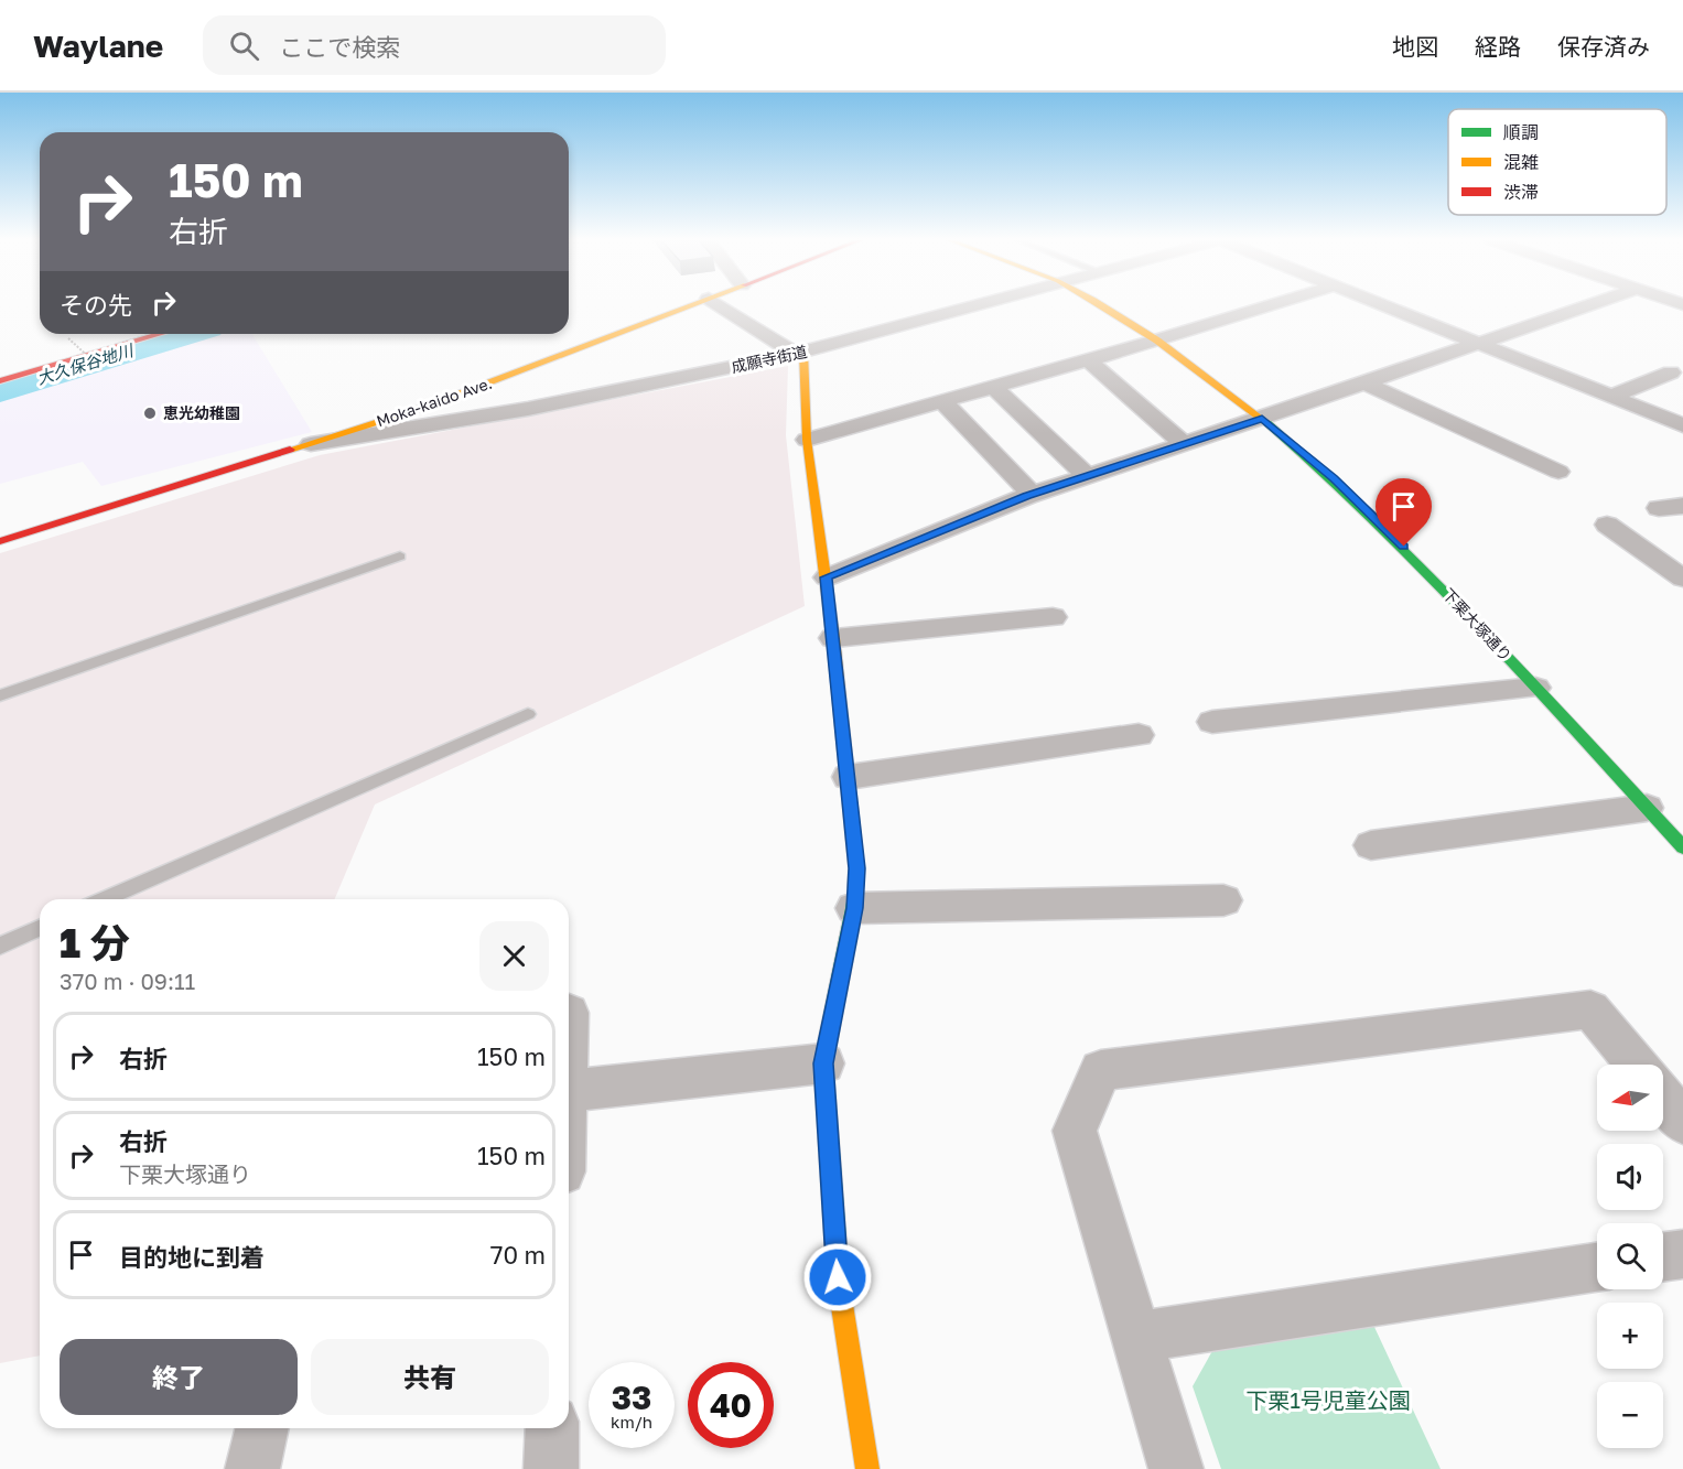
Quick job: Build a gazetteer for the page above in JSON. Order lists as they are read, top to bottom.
{
  "streets": {
    "street": ["成願寺街道", "Moka-kaido Ave.", "下栗大塚通り"]
  },
  "crossings": [
    ["成願寺街道", "Moka-kaido Ave."]
  ],
  "water": ["大久保谷地川"],
  "parks": ["下栗1号児童公園"],
  "places": ["恵光幼稚園"],
  "legend": ["順調", "混雑", "渋滞"],
  "north": "left",
  "page": {
    "header": "Waylane",
    "search": "ここで検索",
    "nav": ["地図", "経路", "保存済み"],
    "turn": ["150 m", "右折"],
    "then": "その先",
    "heading": ["1 分", "370 m · 09:11"],
    "list": [
      {
        "name": "右折",
        "value": "150 m"
      },
      {
        "name": "右折",
        "note": "下栗大塚通り",
        "value": "150 m"
      },
      {
        "name": "目的地に到着",
        "value": "70 m"
      }
    ],
    "map_buttons": ["+", "−"],
    "buttons": ["終了", "共有"],
    "speed": "33 km/h",
    "limit": "40"
  }
}
